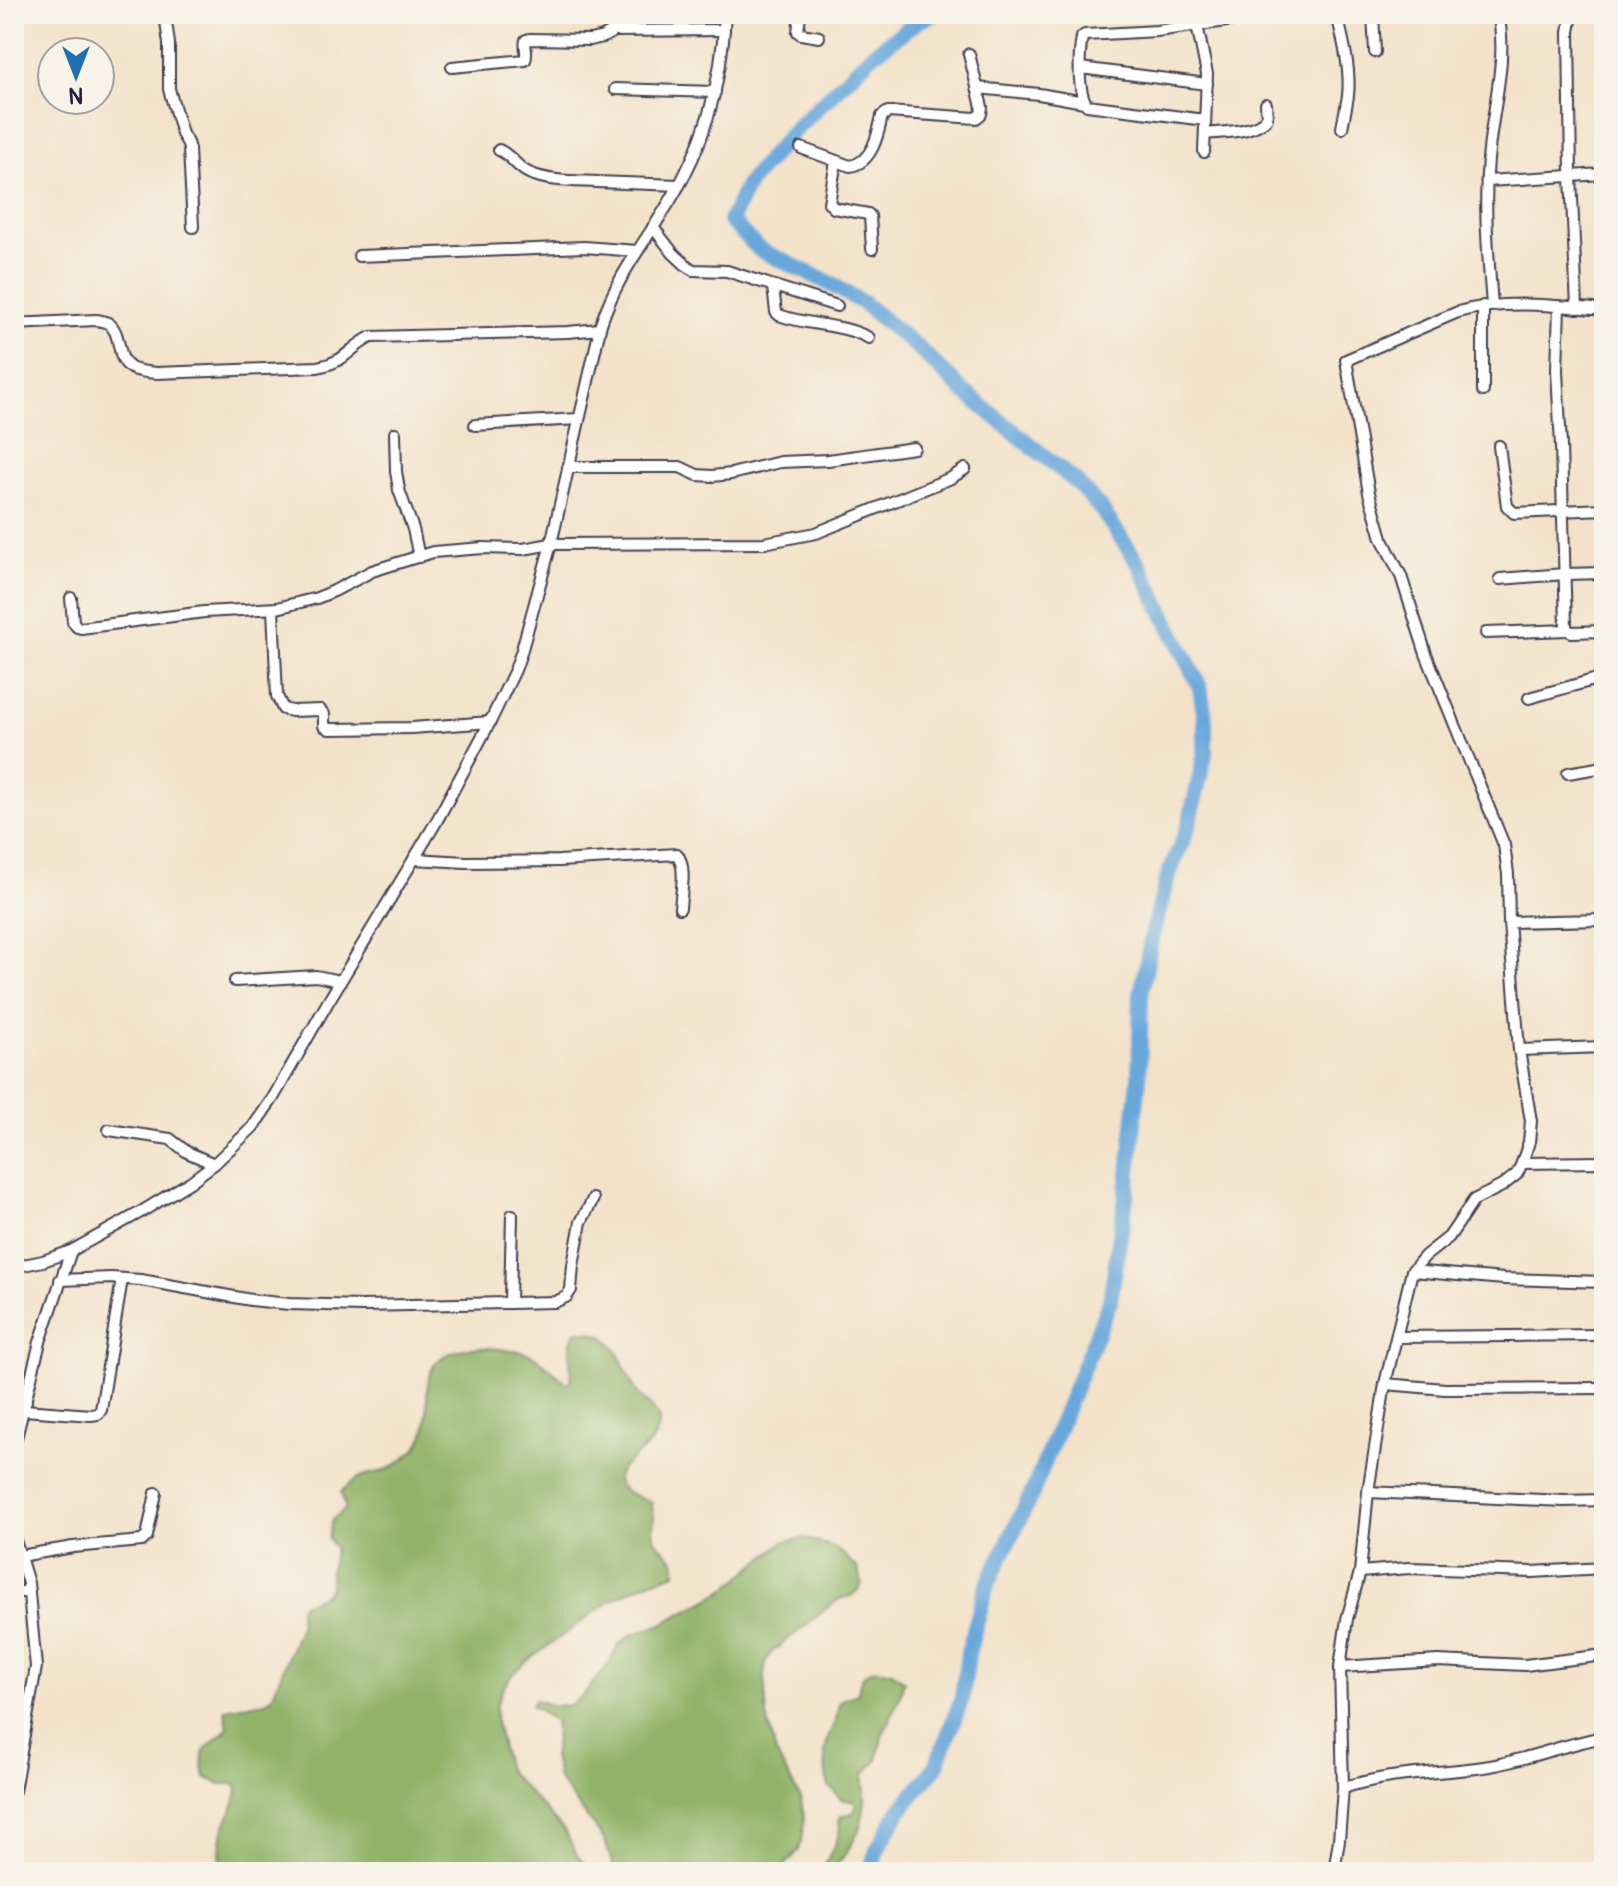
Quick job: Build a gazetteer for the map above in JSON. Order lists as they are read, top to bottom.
{
  "north": "bottom"
}
